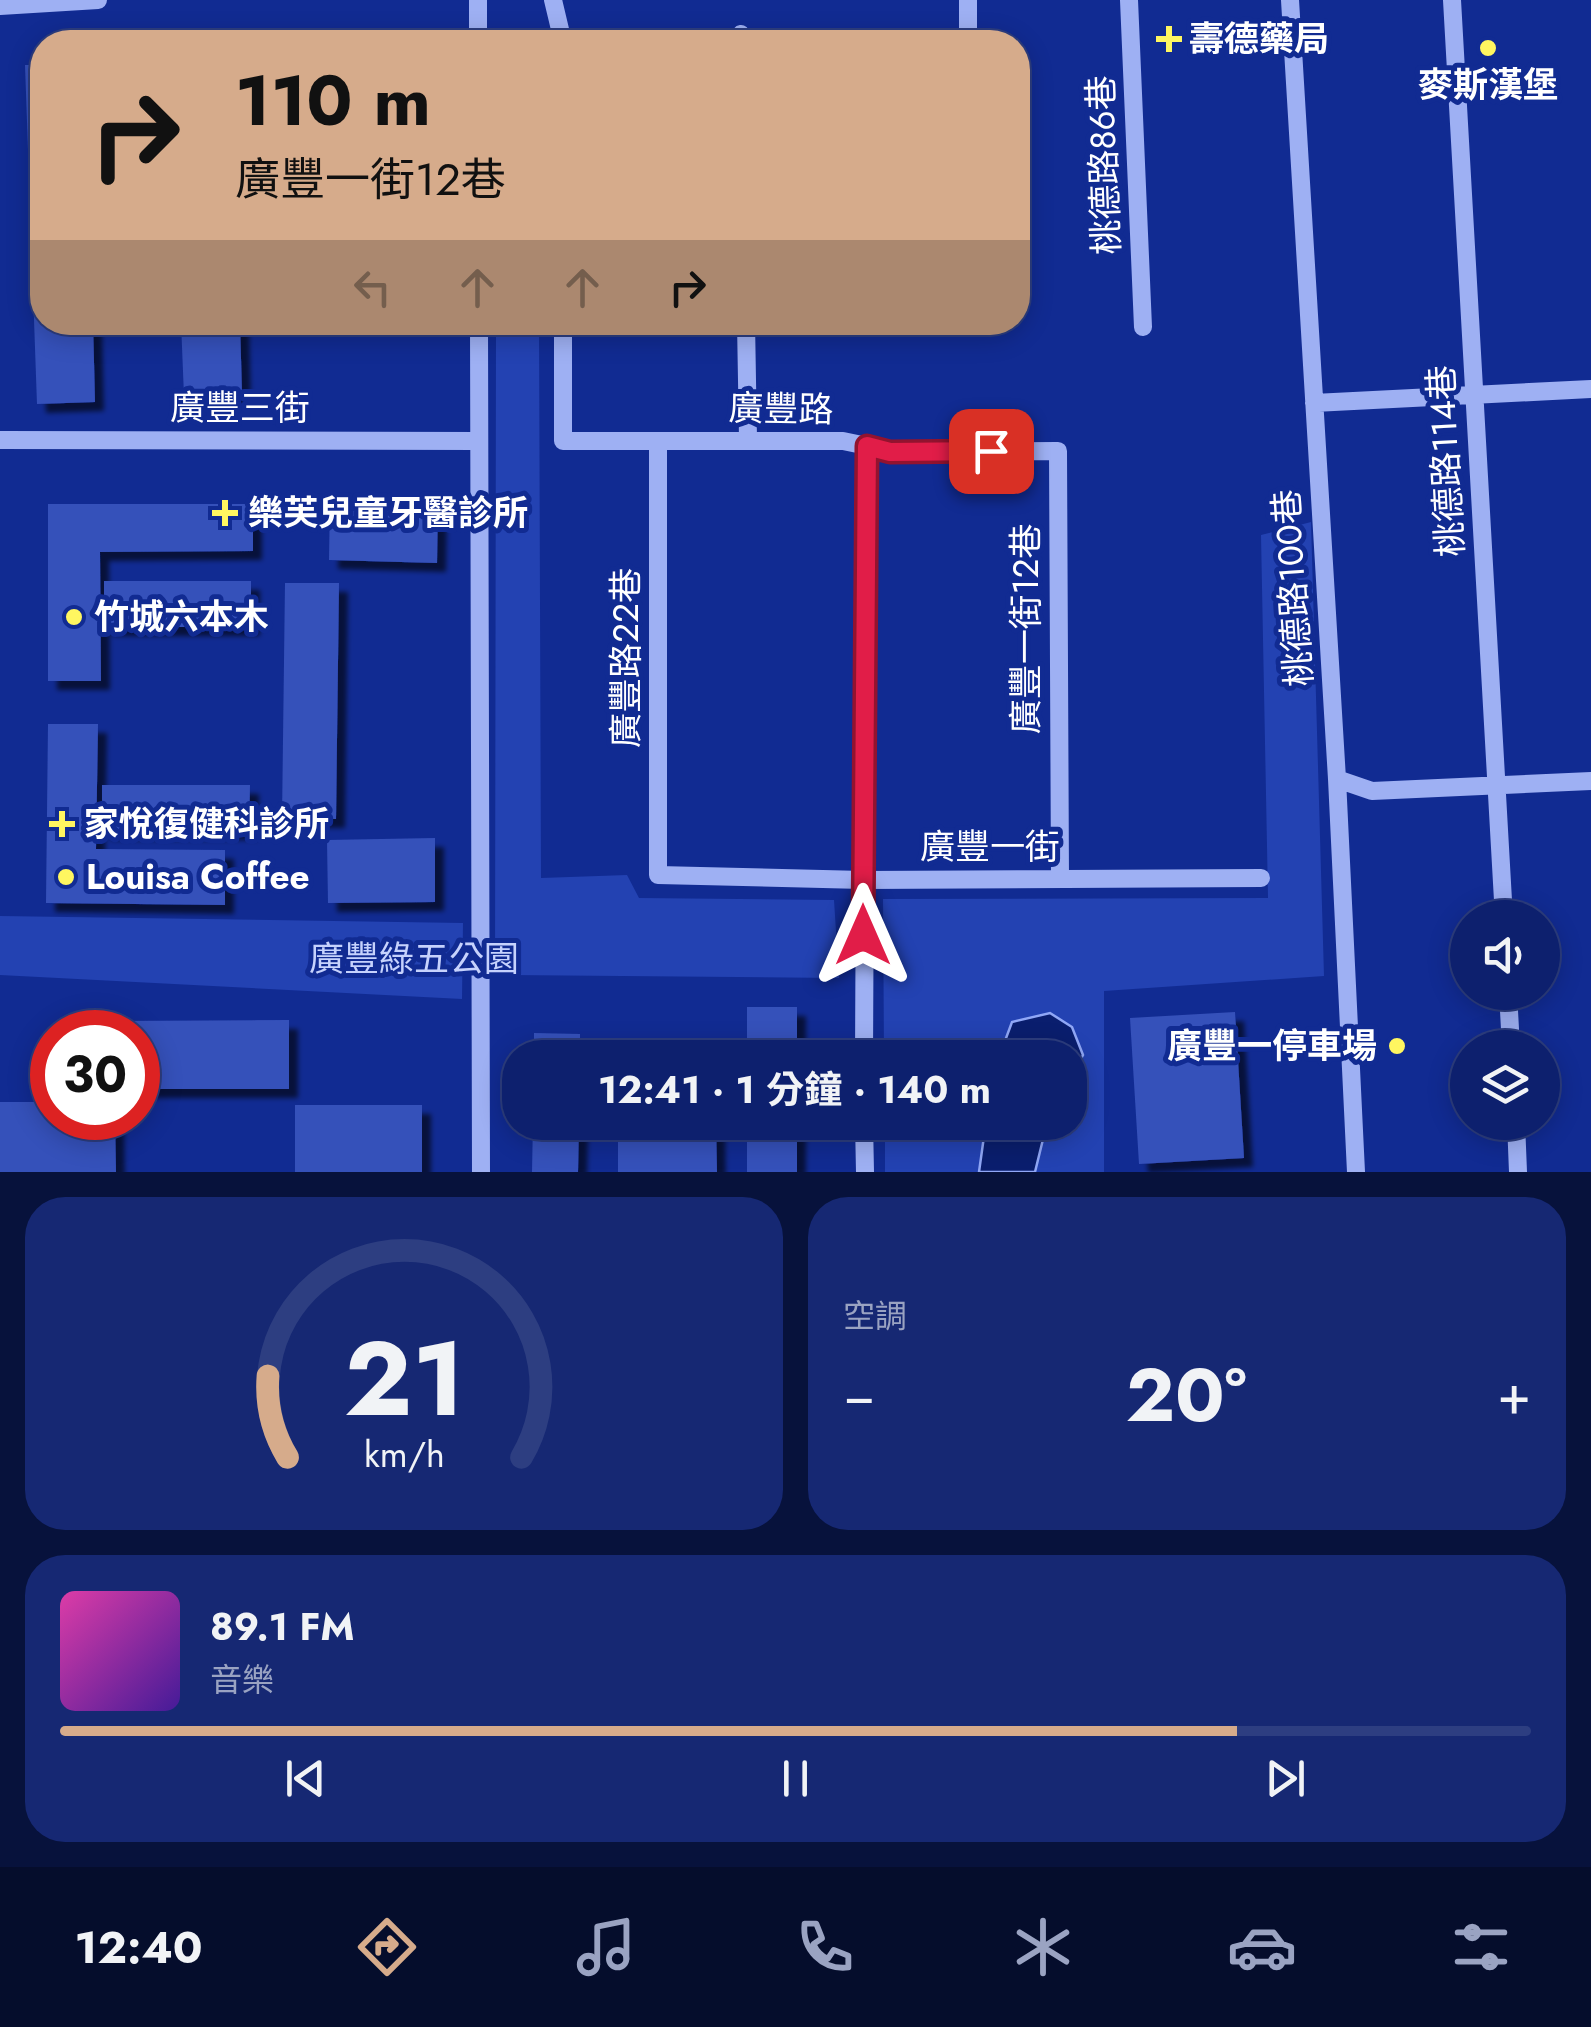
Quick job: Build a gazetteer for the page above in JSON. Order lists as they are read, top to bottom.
{
  "streets": {
    "street": [
      "桃德路86巷",
      "廣豐三街",
      "廣豐路",
      "桃德路114巷",
      "桃德路100巷",
      "廣豐一街12巷",
      "廣豐路22巷",
      "廣豐一街"
    ]
  },
  "crossings": [
    ["廣豐路", "廣豐一街12巷"],
    ["廣豐路", "廣豐路22巷"],
    ["廣豐路", "廣豐一街"],
    ["廣豐一街12巷", "廣豐一街"],
    ["廣豐路22巷", "廣豐一街"]
  ],
  "parks": ["廣豐綠五公園"],
  "places": {
    "health": ["壽德藥局", "樂芙兒童牙醫診所", "家悅復健科診所"],
    "other": [
      "麥斯漢堡",
      "竹城六本木",
      "Louisa Coffee",
      "廣豐一停車場"
    ]
  },
  "page": {
    "turn": ["110 m", "廣豐一街12巷"],
    "limit": "30",
    "trip": "12:41 · 1 分鐘 · 140 m",
    "tile": "空調",
    "heat": ["−", "20°", "+"],
    "song": ["89.1 FM", "音樂"],
    "tabs": "12:40",
    "gauge": ["21", "km/h"]
  }
}
